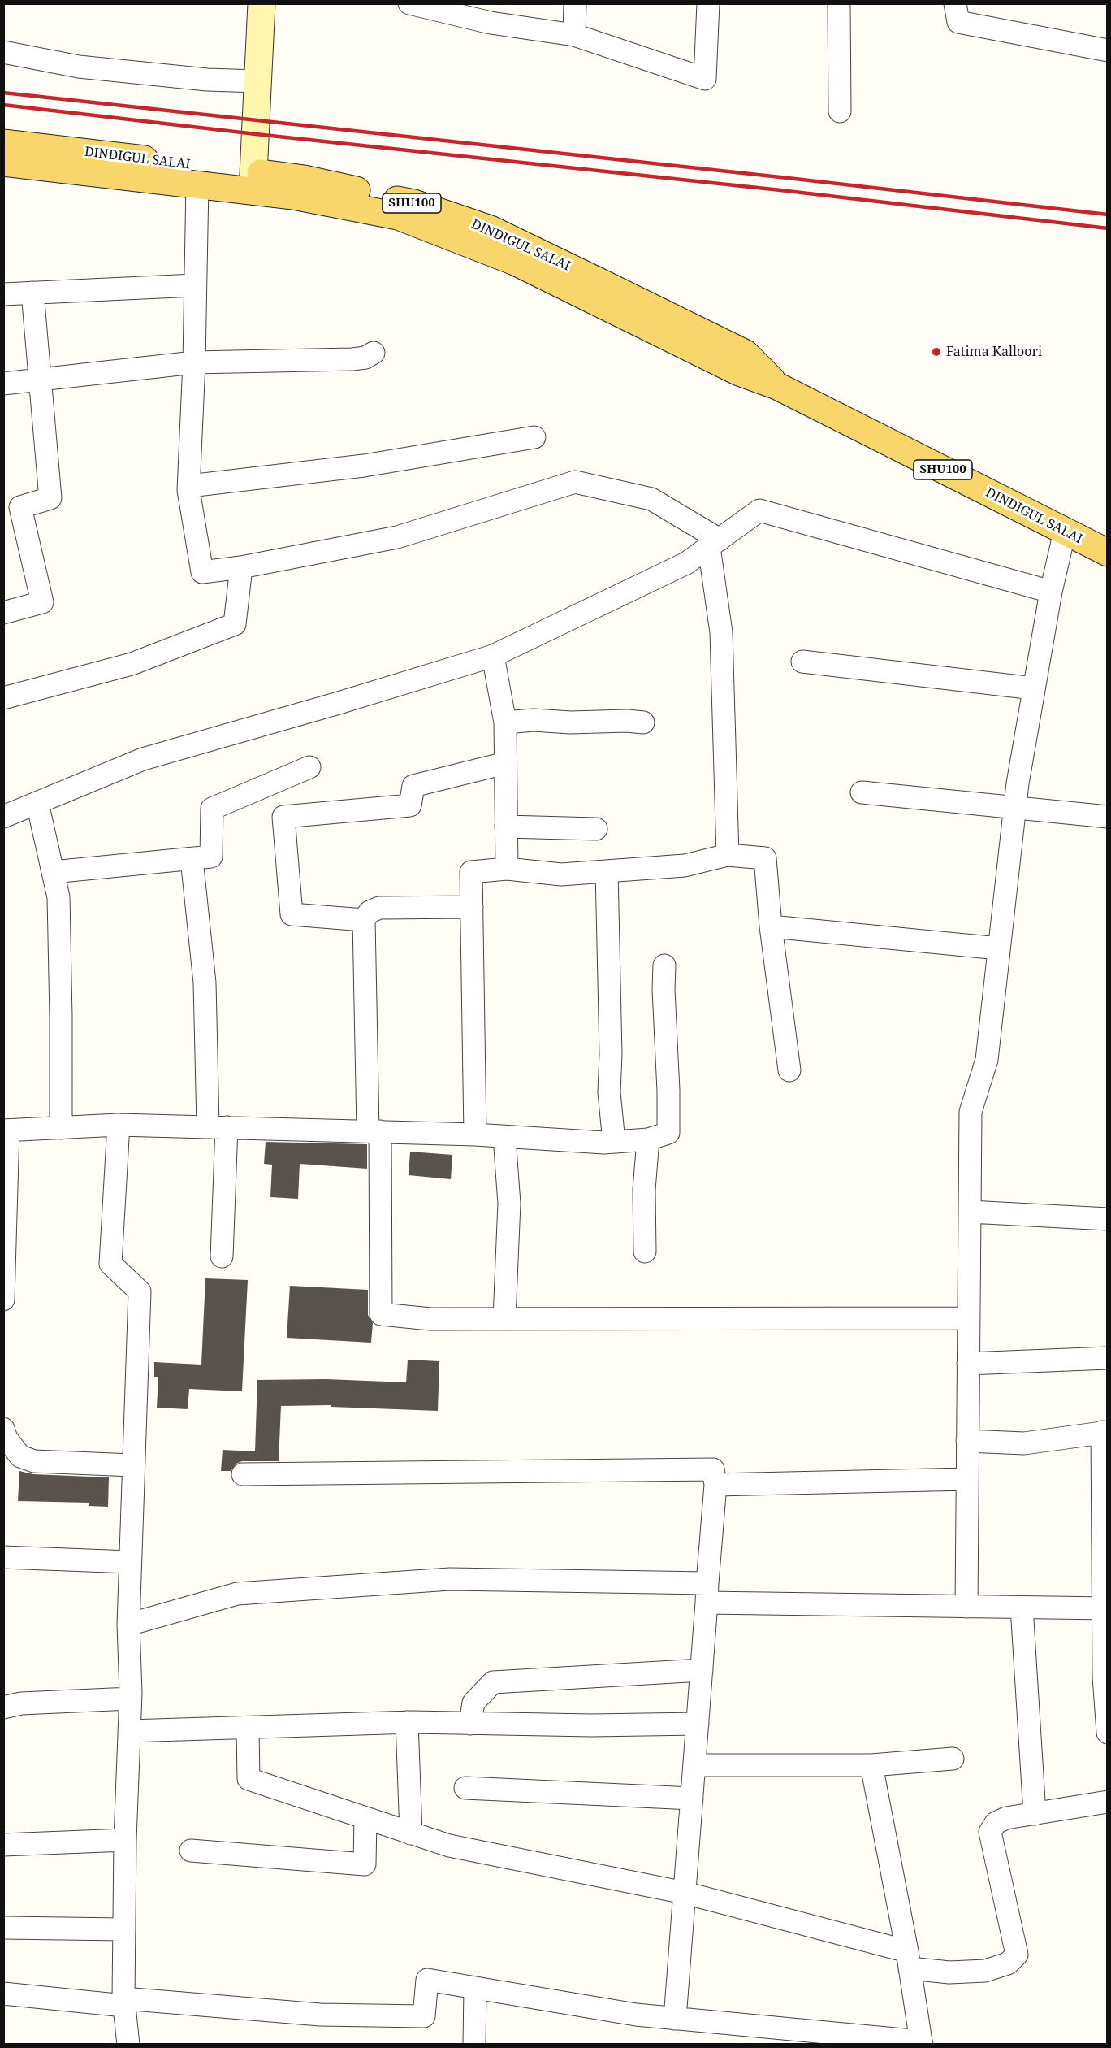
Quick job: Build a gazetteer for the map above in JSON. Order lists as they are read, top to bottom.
{
  "streets": {
    "main road": ["DINDIGUL SALAI", "SHU100"]
  },
  "places": ["Fatima Kalloori"]
}
